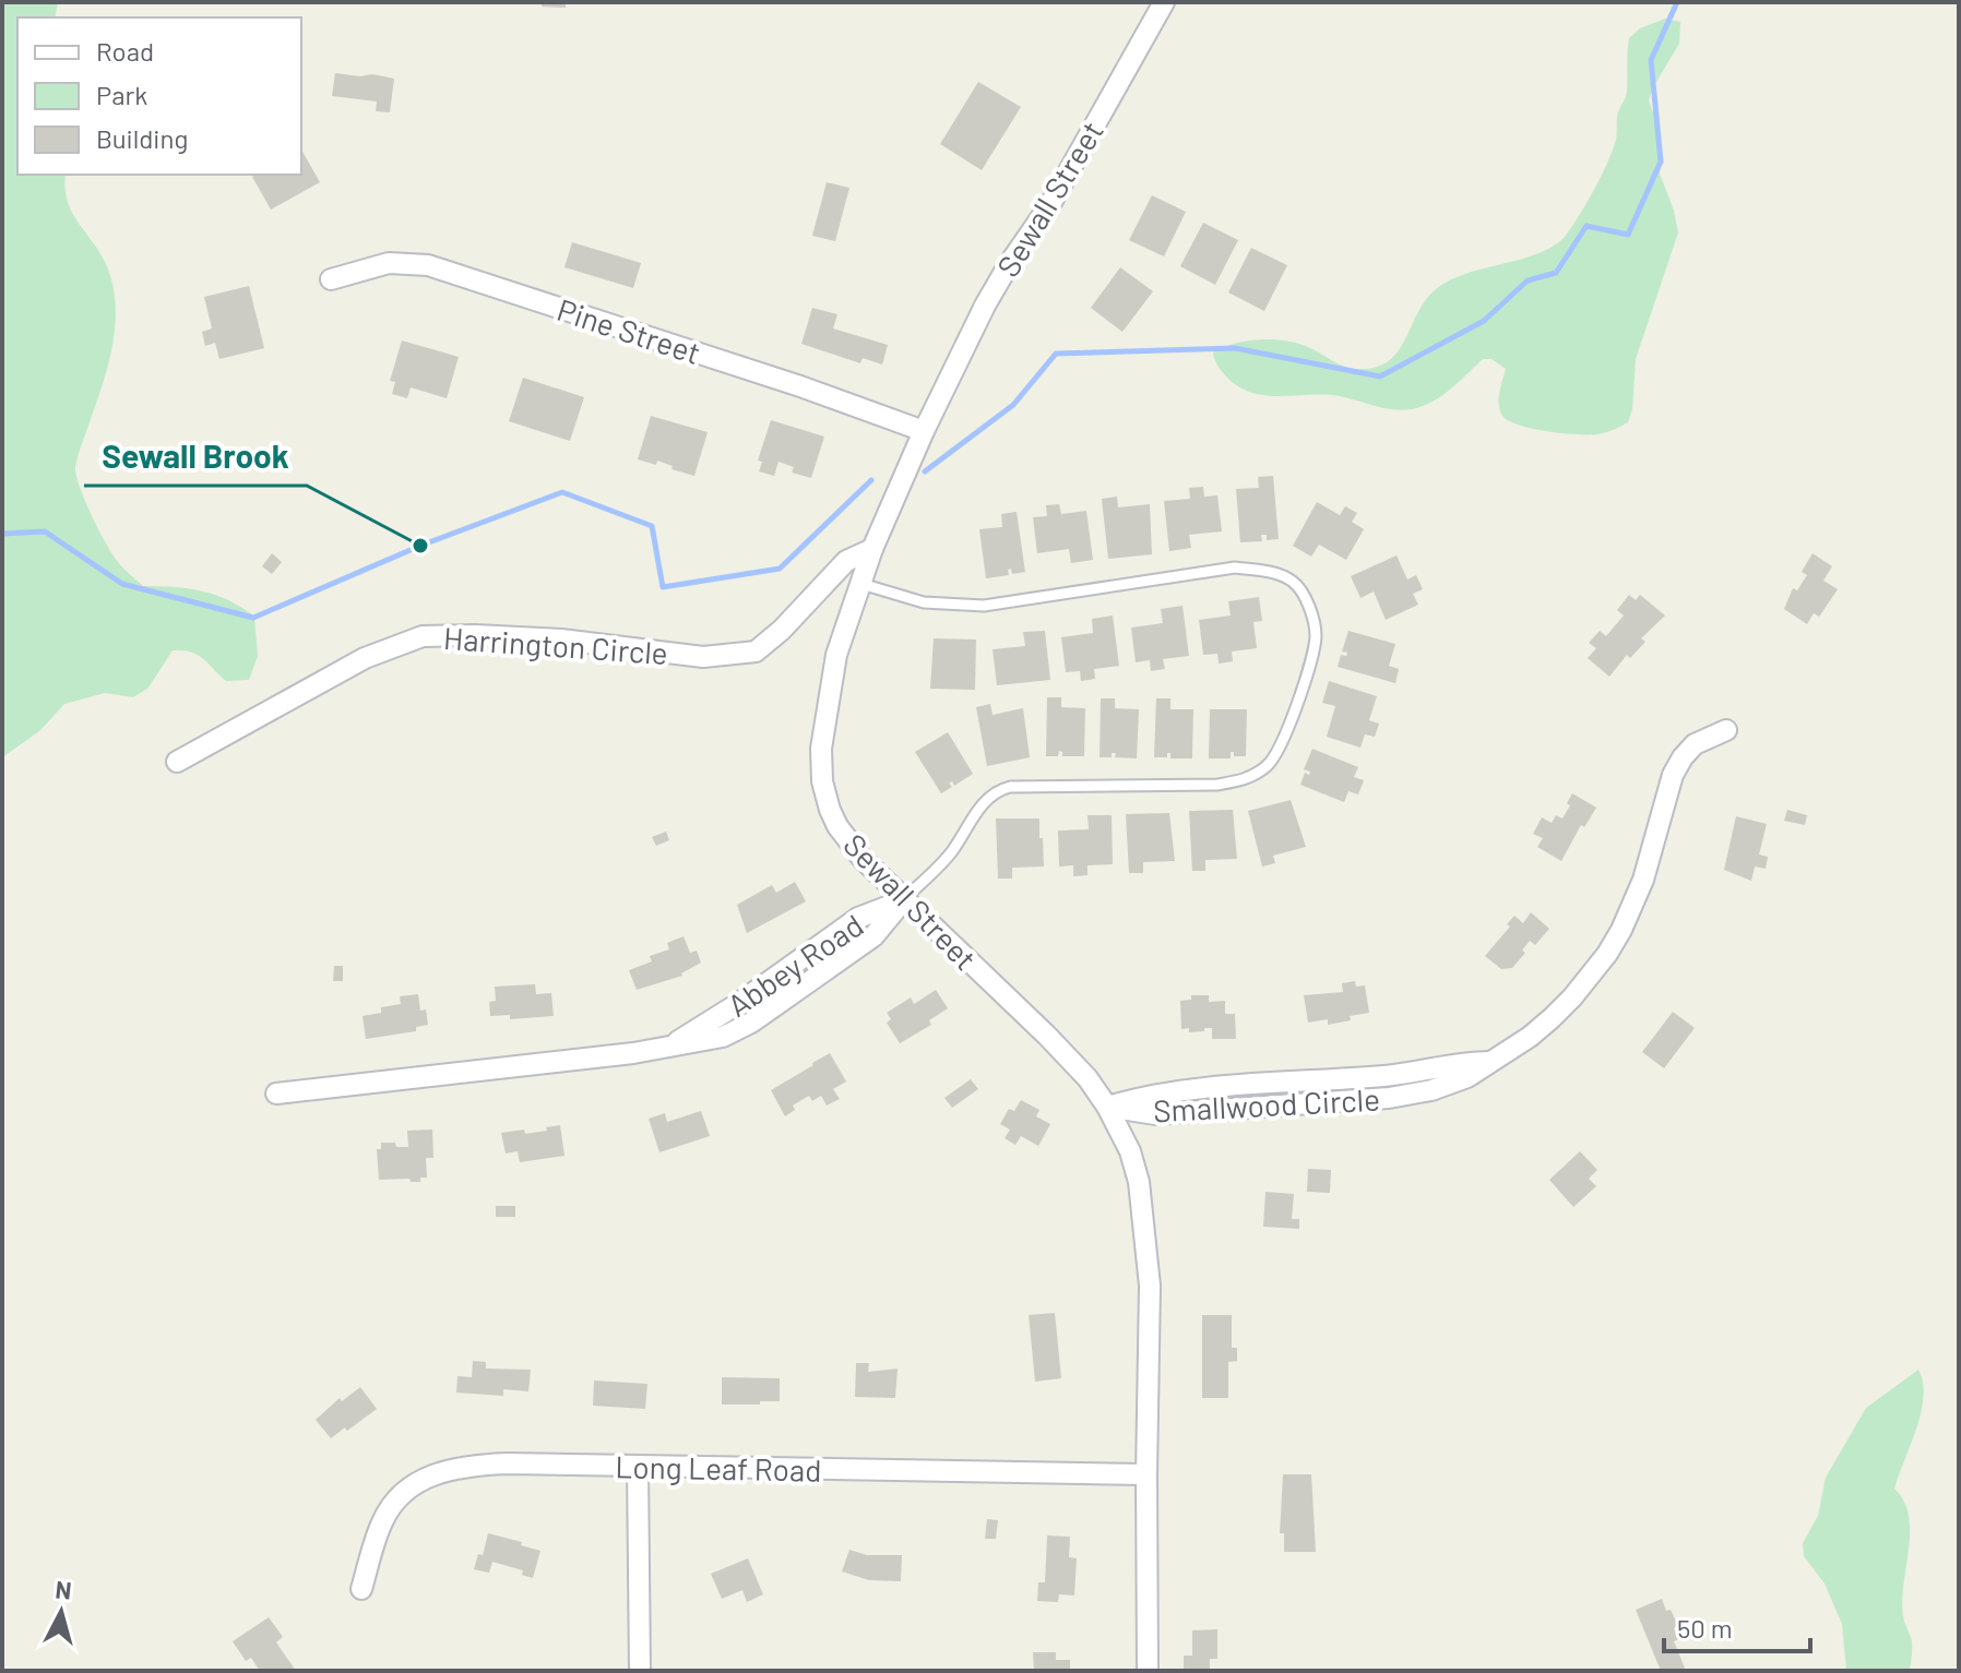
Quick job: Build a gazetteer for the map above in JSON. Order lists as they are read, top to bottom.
{
  "streets": {
    "street": [
      "Sewall Street",
      "Pine Street",
      "Harrington Circle",
      "Abbey Road",
      "Smallwood Circle",
      "Long Leaf Road"
    ]
  },
  "crossings": [
    ["Sewall Street", "Pine Street"],
    ["Sewall Street", "Harrington Circle"],
    ["Sewall Street", "Abbey Road"],
    ["Sewall Street", "Smallwood Circle"],
    ["Sewall Street", "Long Leaf Road"]
  ],
  "places": ["Sewall Brook"],
  "legend": ["Road", "Park", "Building"],
  "scale_bar": "50 m",
  "north": "top"
}
